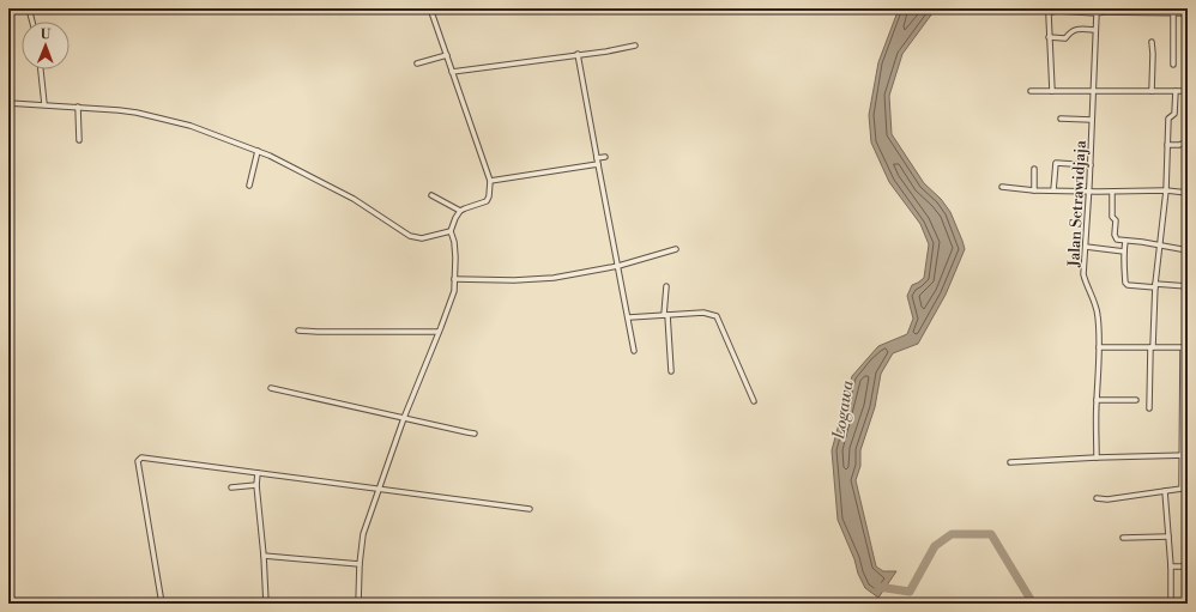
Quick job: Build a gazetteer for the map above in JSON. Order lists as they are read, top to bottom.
{
  "streets": {
    "street": ["Jalan Setrawidjaja"]
  },
  "water": ["Logawa"],
  "north": "top"
}
